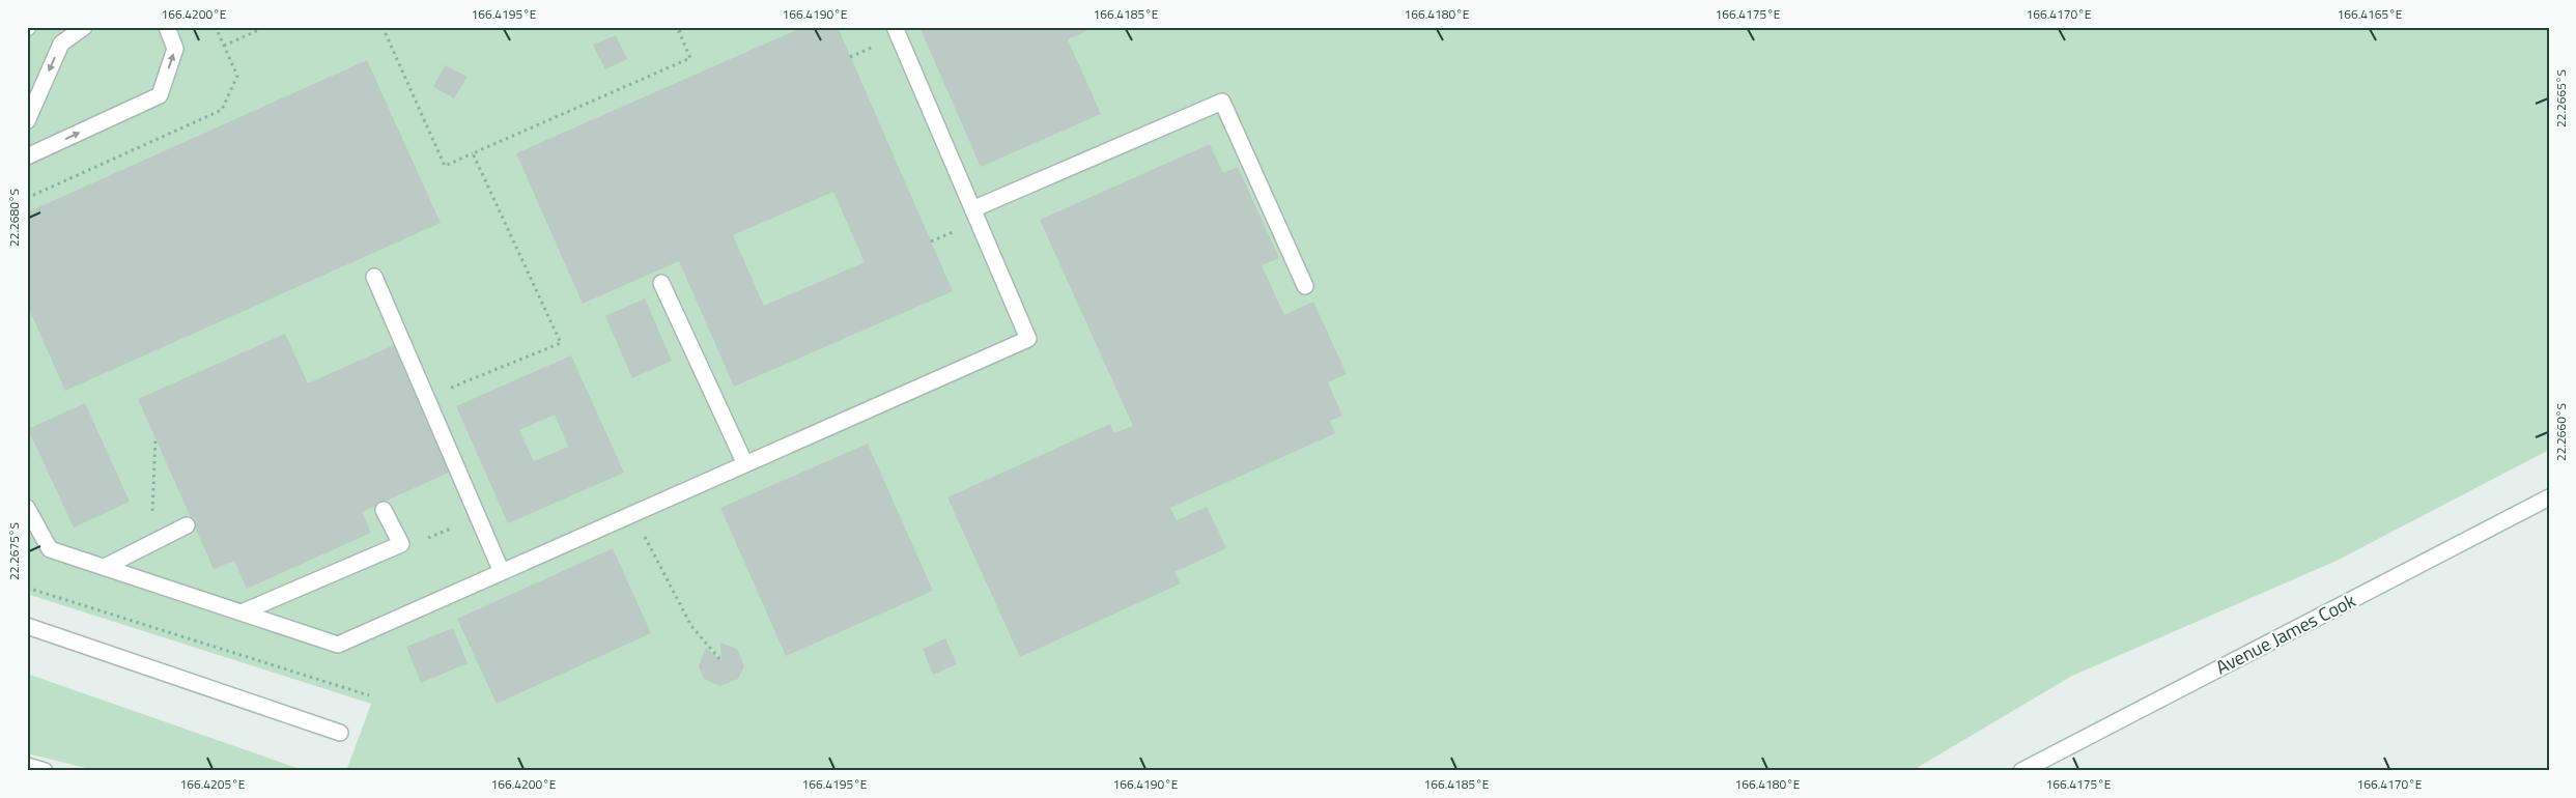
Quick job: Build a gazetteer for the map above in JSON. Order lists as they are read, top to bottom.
{
  "streets": {
    "main road": ["Avenue James Cook"]
  },
  "coordinates": [
    "166.4200°E",
    "166.4195°E",
    "166.4190°E",
    "166.4185°E",
    "166.4180°E",
    "166.4175°E",
    "166.4170°E",
    "166.4165°E",
    "22.2665°S",
    "22.2680°S",
    "22.2660°S",
    "22.2675°S",
    "166.4205°E"
  ]
}
